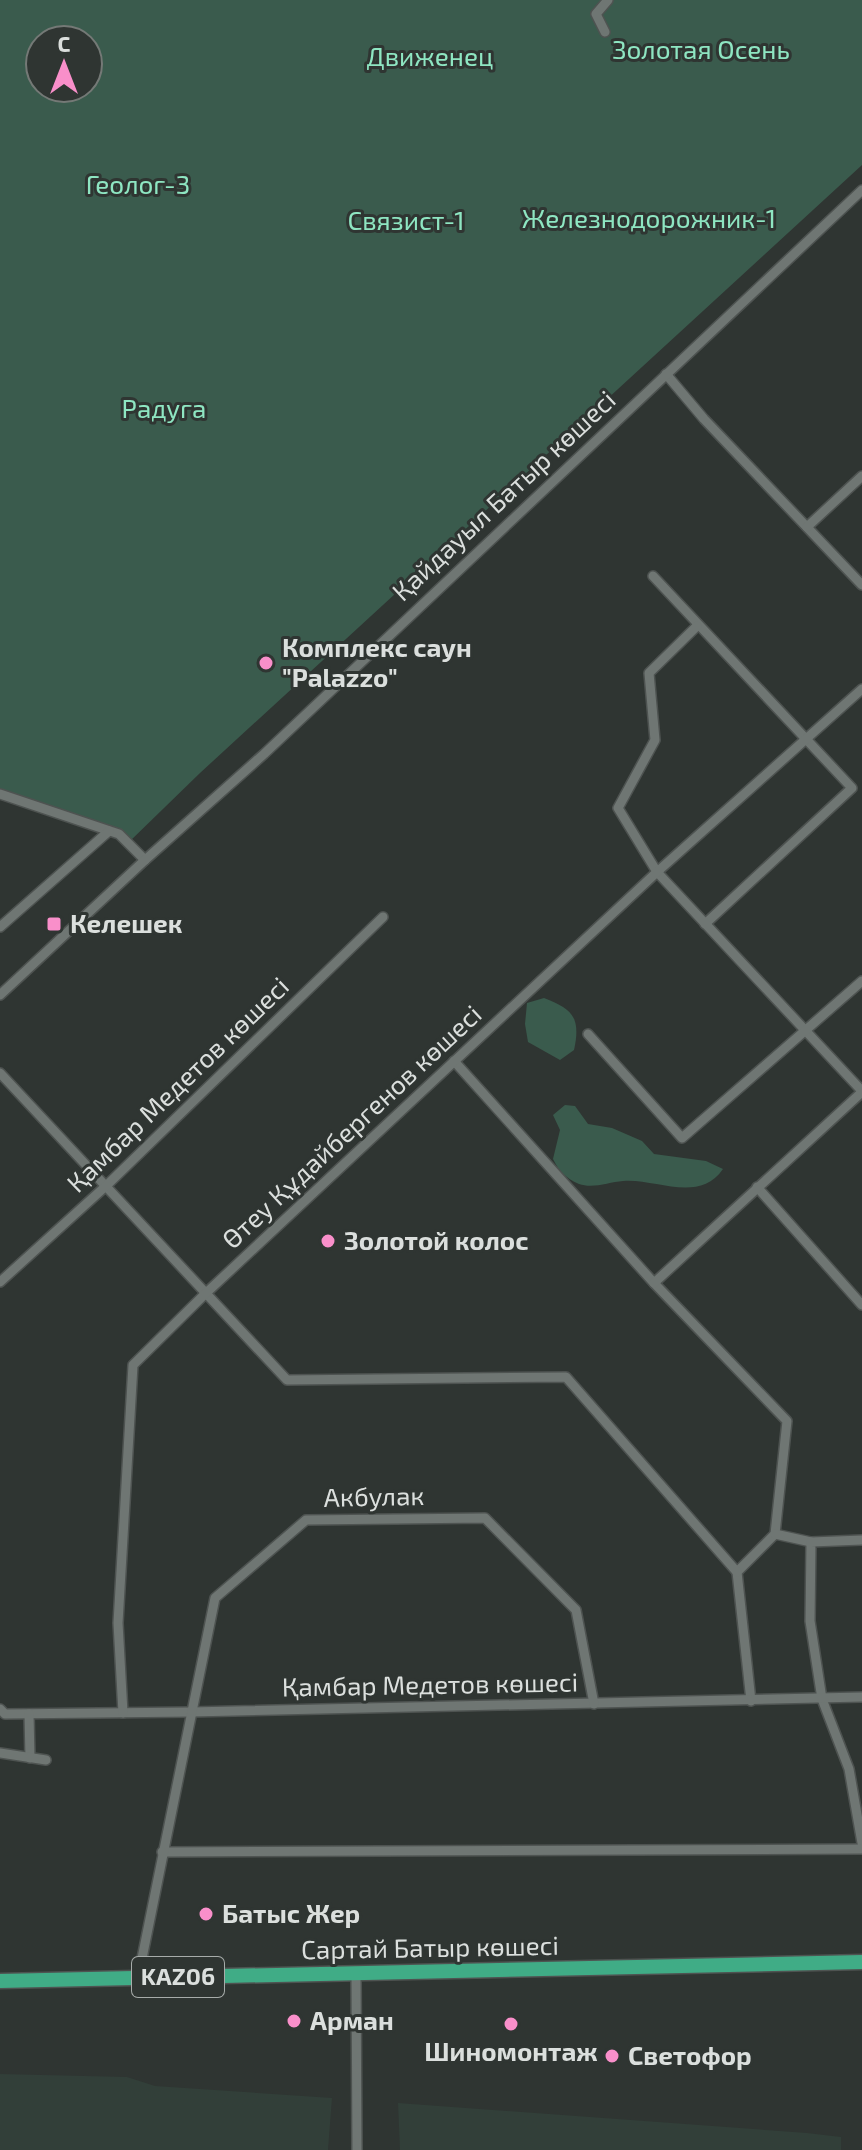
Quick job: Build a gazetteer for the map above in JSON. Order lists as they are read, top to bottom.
{
  "streets": {
    "highway": ["Сартай Батыр көшесі", "KАZ06"],
    "street": [
      "Қайдауыл Батыр көшесі",
      "Қамбар Медетов көшесі",
      "Өтеу Құдайбергенов көшесі",
      "Акбулак"
    ]
  },
  "crossings": [
    ["Қамбар Медетов көшесі", "Өтеу Құдайбергенов көшесі"],
    ["Қамбар Медетов көшесі", "Акбулак"],
    ["Акбулак", "Сартай Батыр көшесі"]
  ],
  "parks": [
    "Золотая Осень",
    "Движенец",
    "Геолог-3",
    "Железнодорожник-1",
    "Связист-1",
    "Радуга"
  ],
  "places": {
    "other": [
      "Комплекс саун \"Palazzo\"",
      "Золотой колос",
      "Батыс Жер",
      "Арман",
      "Шиномонтаж",
      "Светофор"
    ],
    "transit": ["Келешек"]
  },
  "north": "top"
}
